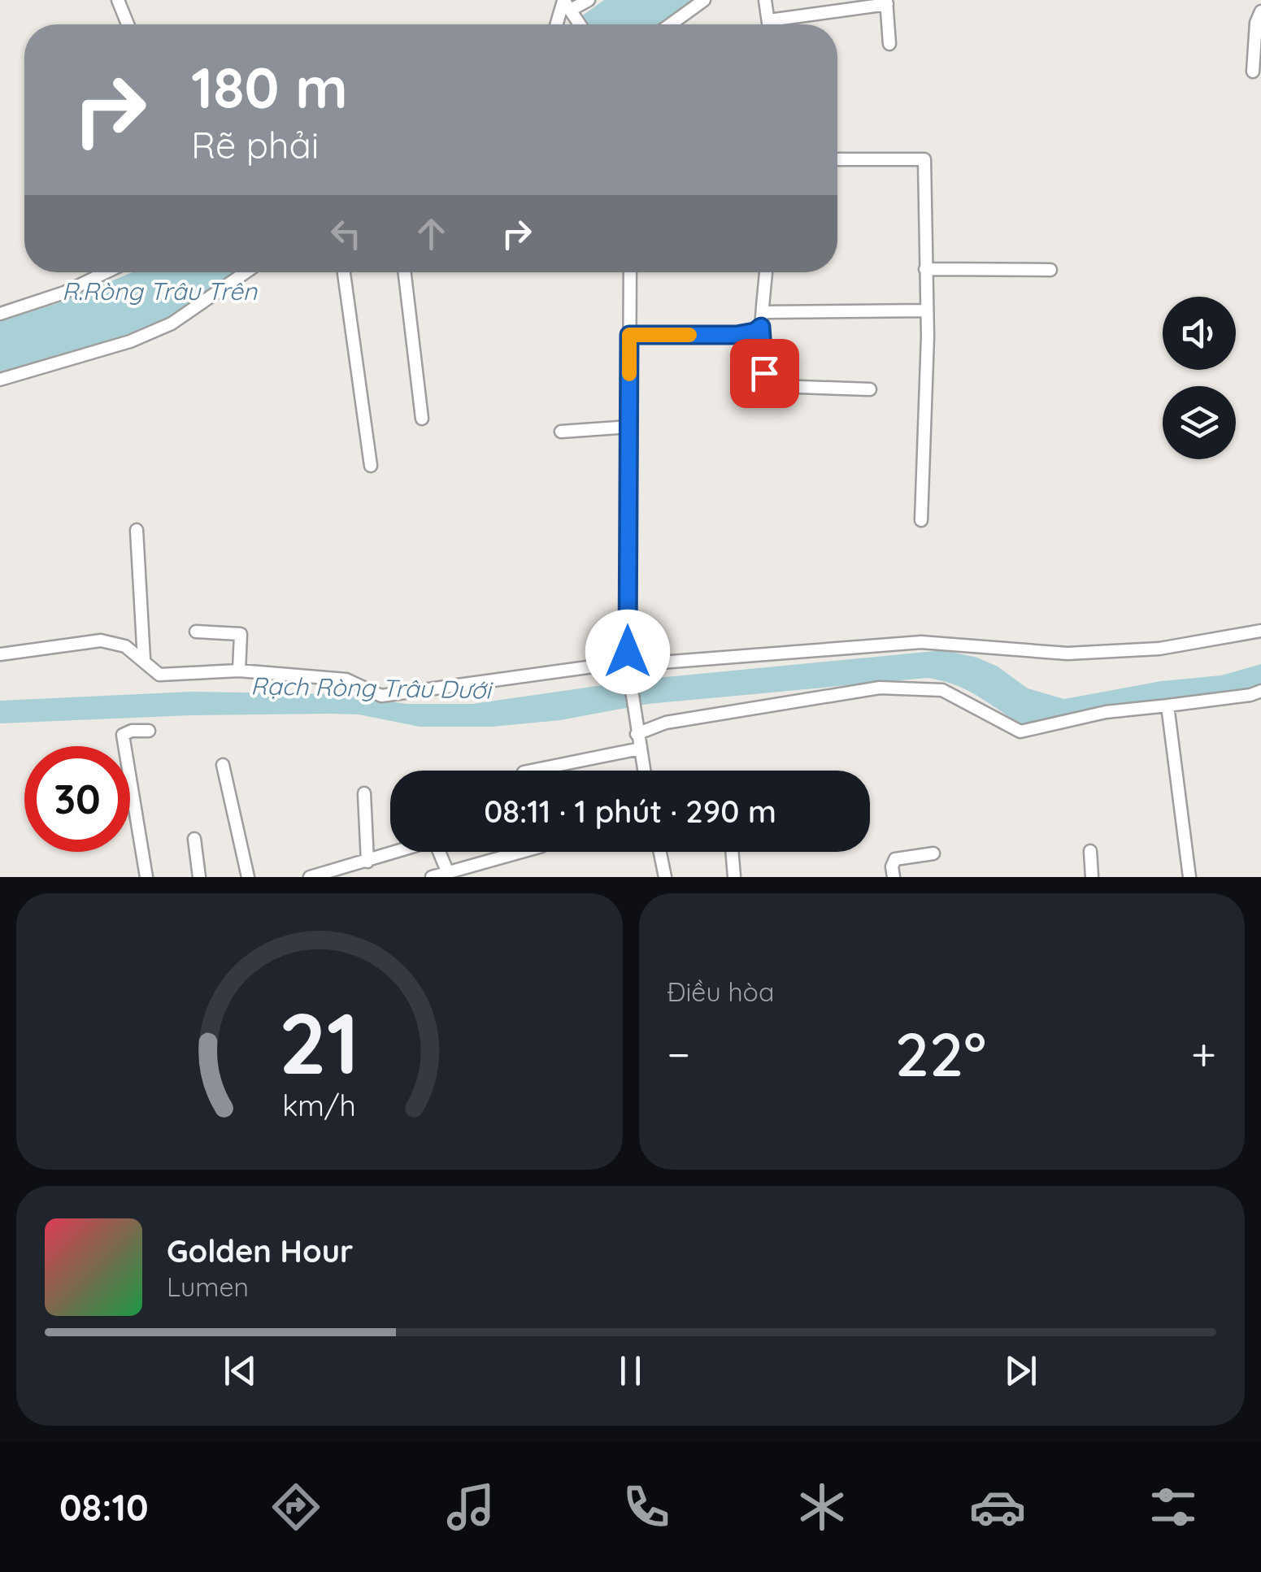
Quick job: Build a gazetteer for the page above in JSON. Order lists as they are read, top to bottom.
{
  "water": ["R.Ròng Trâu Trên", "Rạch Ròng Trâu Dưới"],
  "page": {
    "turn": ["180 m", "Rẽ phải"],
    "limit": "30",
    "trip": "08:11 · 1 phút · 290 m",
    "tile": "Điều hòa",
    "heat": ["−", "22°", "+"],
    "song": ["Golden Hour", "Lumen"],
    "tabs": "08:10",
    "gauge": ["21", "km/h"]
  }
}
